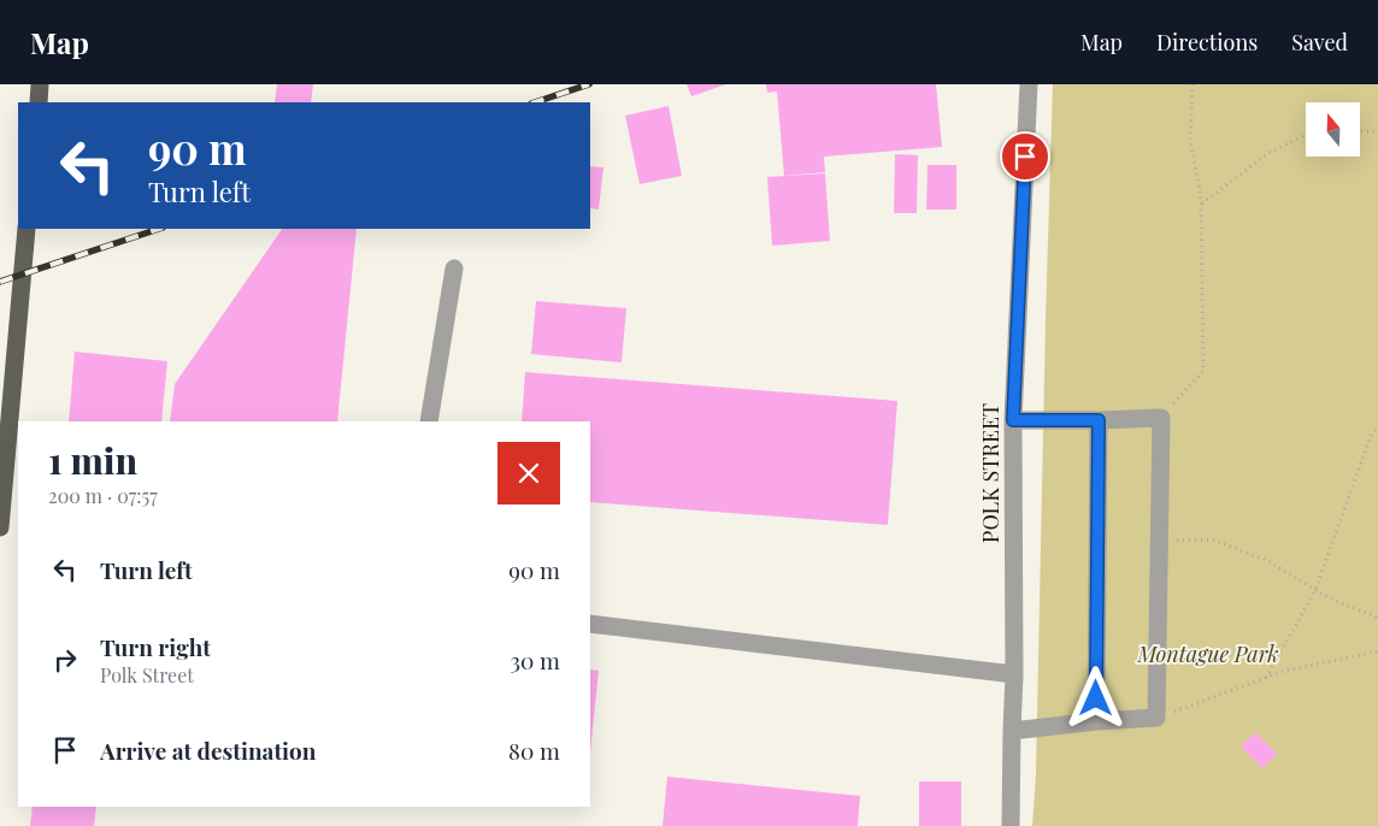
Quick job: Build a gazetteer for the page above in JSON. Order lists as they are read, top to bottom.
{
  "streets": {
    "street": ["POLK STREET"]
  },
  "parks": ["Montague Park"],
  "north": "top",
  "page": {
    "header": "Map",
    "nav": ["Map", "Directions", "Saved"],
    "turn": ["90 m", "Turn left"],
    "heading": ["1 min", "200 m · 07:57"],
    "list": [
      {
        "name": "Turn left",
        "value": "90 m"
      },
      {
        "name": "Turn right",
        "note": "Polk Street",
        "value": "30 m"
      },
      {
        "name": "Arrive at destination",
        "value": "80 m"
      }
    ]
  }
}
